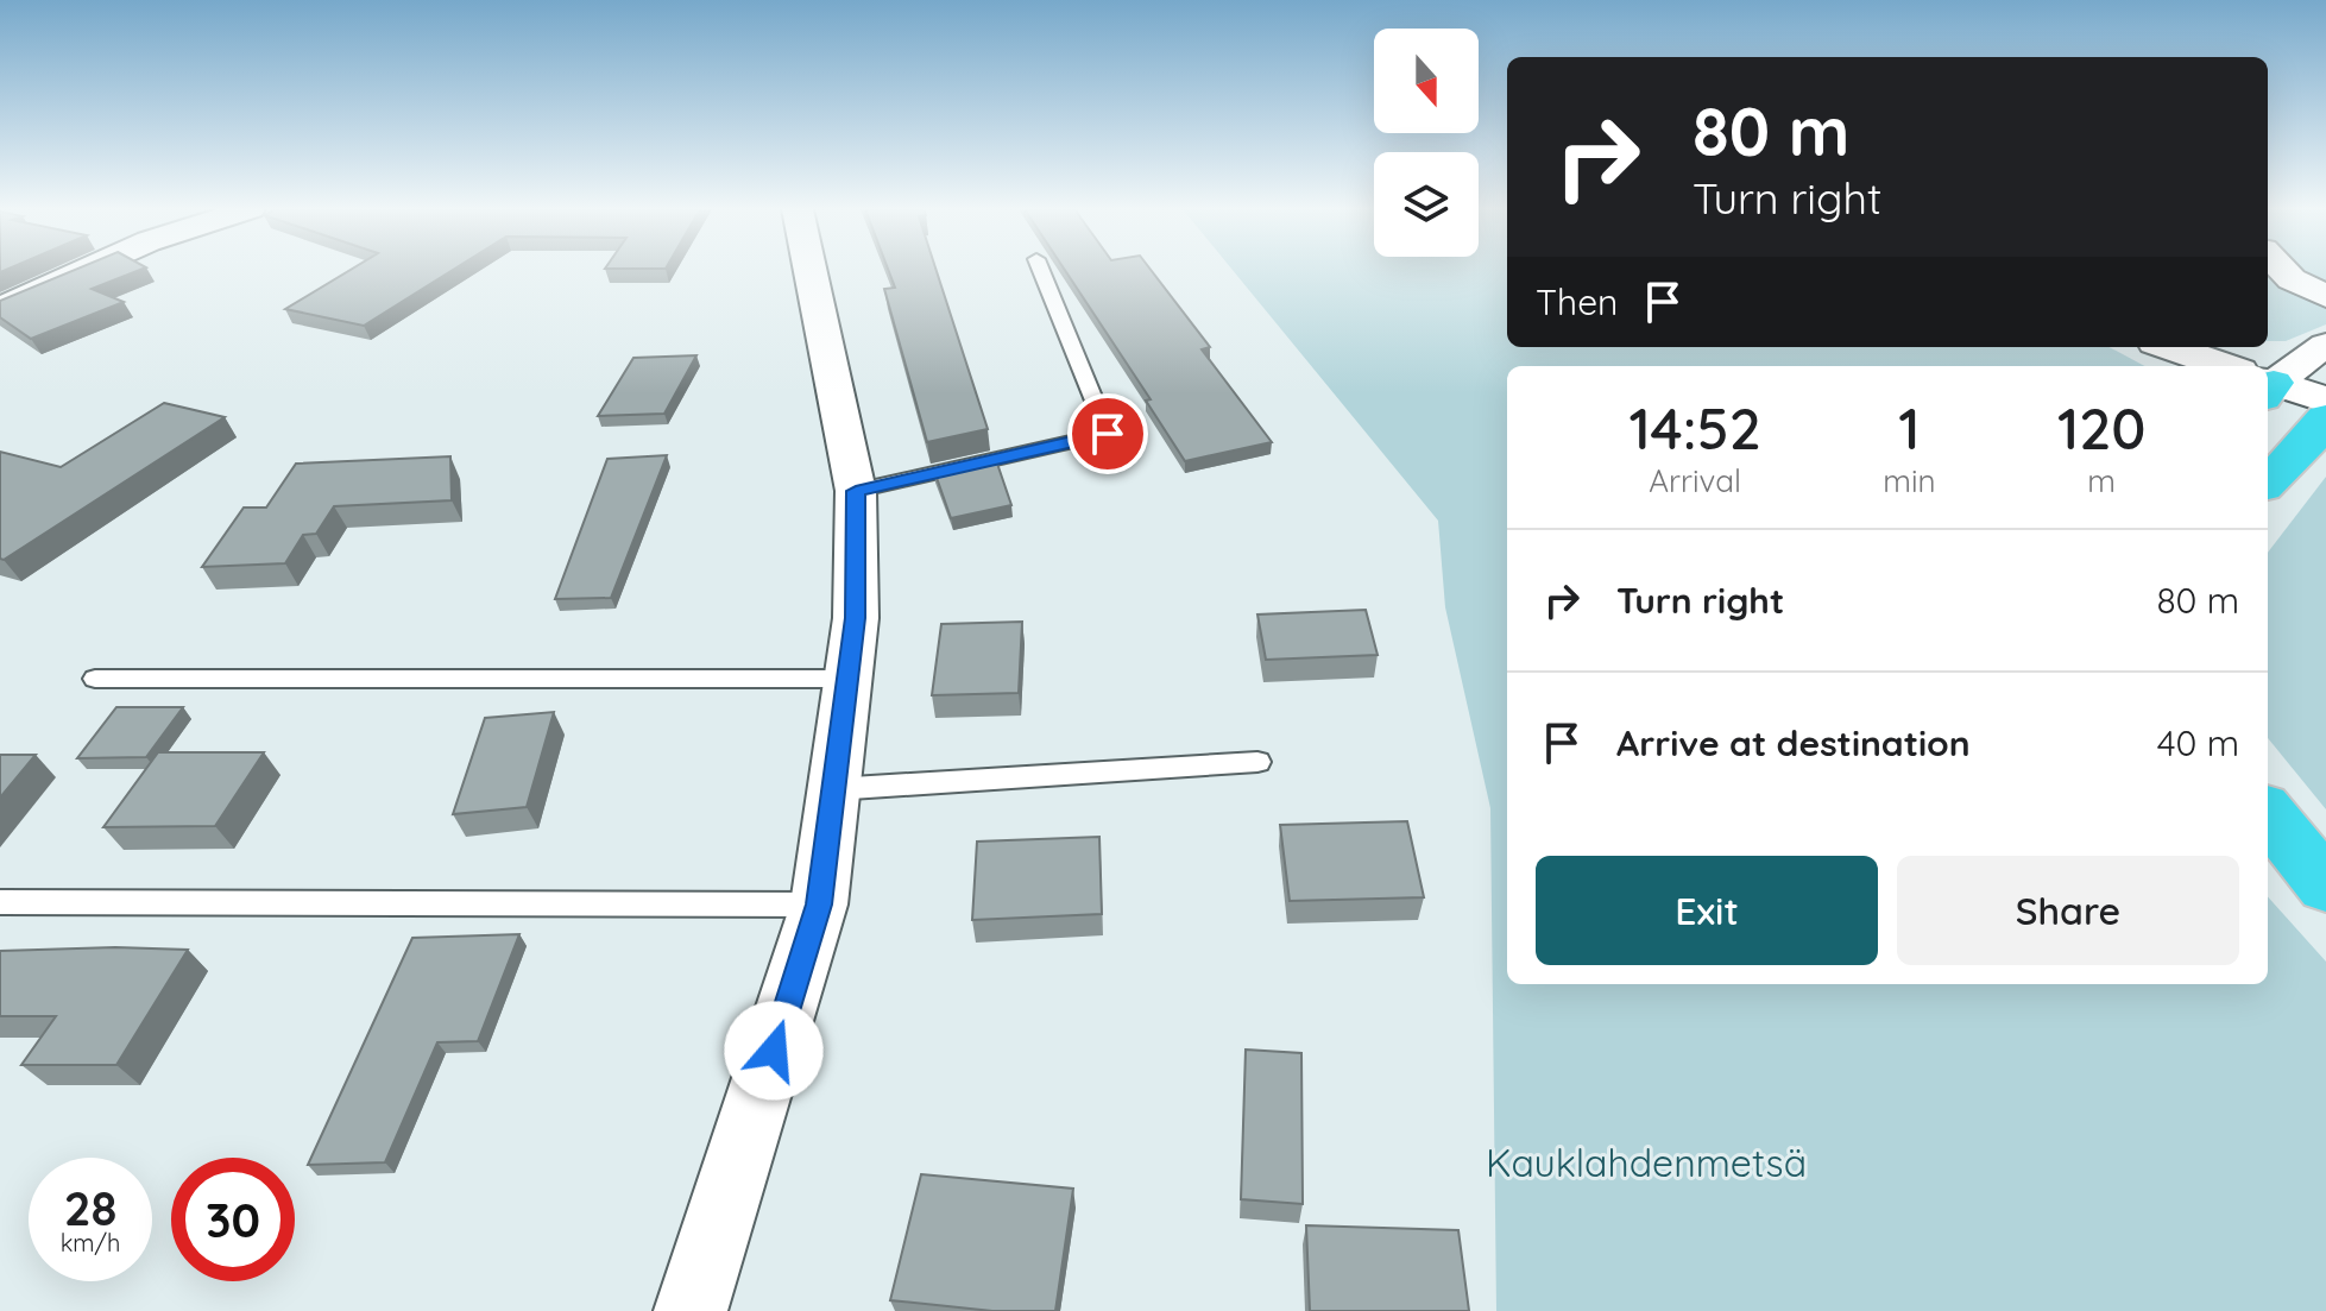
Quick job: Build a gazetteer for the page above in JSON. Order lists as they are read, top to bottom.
{
  "parks": ["Kauklahdenmetsä"],
  "north": "bottom",
  "page": {
    "turn": ["80 m", "Turn right"],
    "then": "Then",
    "eta": [
      "14:52",
      "Arrival",
      "1",
      "min",
      "120",
      "m"
    ],
    "list": [
      {
        "name": "Turn right",
        "value": "80 m"
      },
      {
        "name": "Arrive at destination",
        "value": "40 m"
      }
    ],
    "buttons": ["Exit", "Share"],
    "speed": "28 km/h",
    "limit": "30"
  }
}
